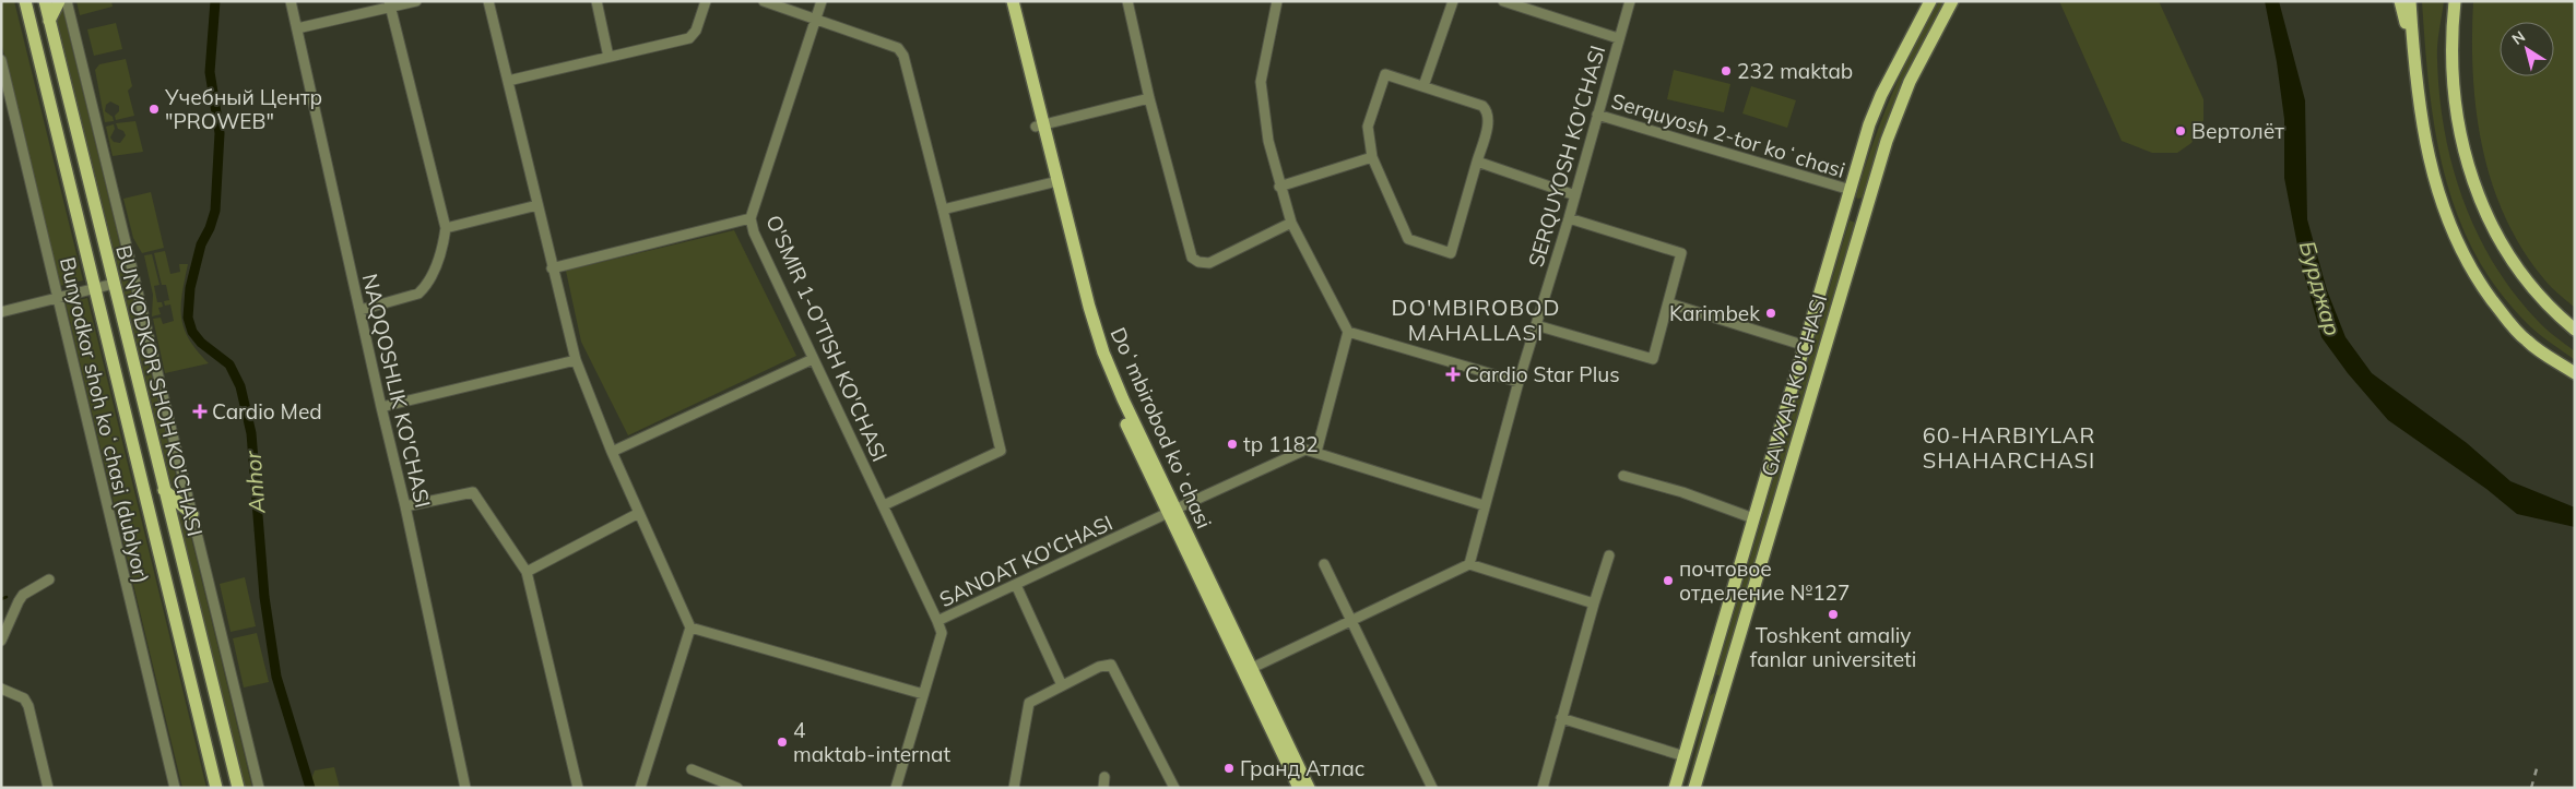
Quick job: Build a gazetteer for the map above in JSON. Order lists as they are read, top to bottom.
{
  "streets": {
    "main road": ["GAVXAR KO'CHASI", "BUNYODKOR SHOH KO'CHASI", "Doʻmbirobod koʻchasi"],
    "street": [
      "Serquyosh 2-tor koʻchasi",
      "SERQUYOSH KO'CHASI",
      "O'SMIR 1-O'TISH KO'CHASI",
      "NAQQOSHLIK KO'CHASI",
      "Bunyodkor shoh koʻchasi (dublyor)",
      "SANOAT KO'CHASI"
    ]
  },
  "crossings": [
    ["Serquyosh 2-tor koʻchasi", "SERQUYOSH KO'CHASI"],
    ["Serquyosh 2-tor koʻchasi", "GAVXAR KO'CHASI"],
    ["O'SMIR 1-O'TISH KO'CHASI", "SANOAT KO'CHASI"],
    ["Doʻmbirobod koʻchasi", "SANOAT KO'CHASI"]
  ],
  "districts": ["DO'MBIROBOD MAHALLASI", "60-HARBIYLAR SHAHARCHASI"],
  "water": ["Бурджар", "Anhor"],
  "places": {
    "other": [
      "232 maktab",
      "Учебный Центр \"PROWEB\"",
      "Вертолёт",
      "Karimbek",
      "tp 1182",
      "почтовое отделение №127",
      "Toshkent amaliy fanlar universiteti",
      "4 maktab-internat",
      "Гранд Атлас"
    ],
    "health": ["Cardio Star Plus", "Cardio Med"]
  },
  "north": "top left"
}
